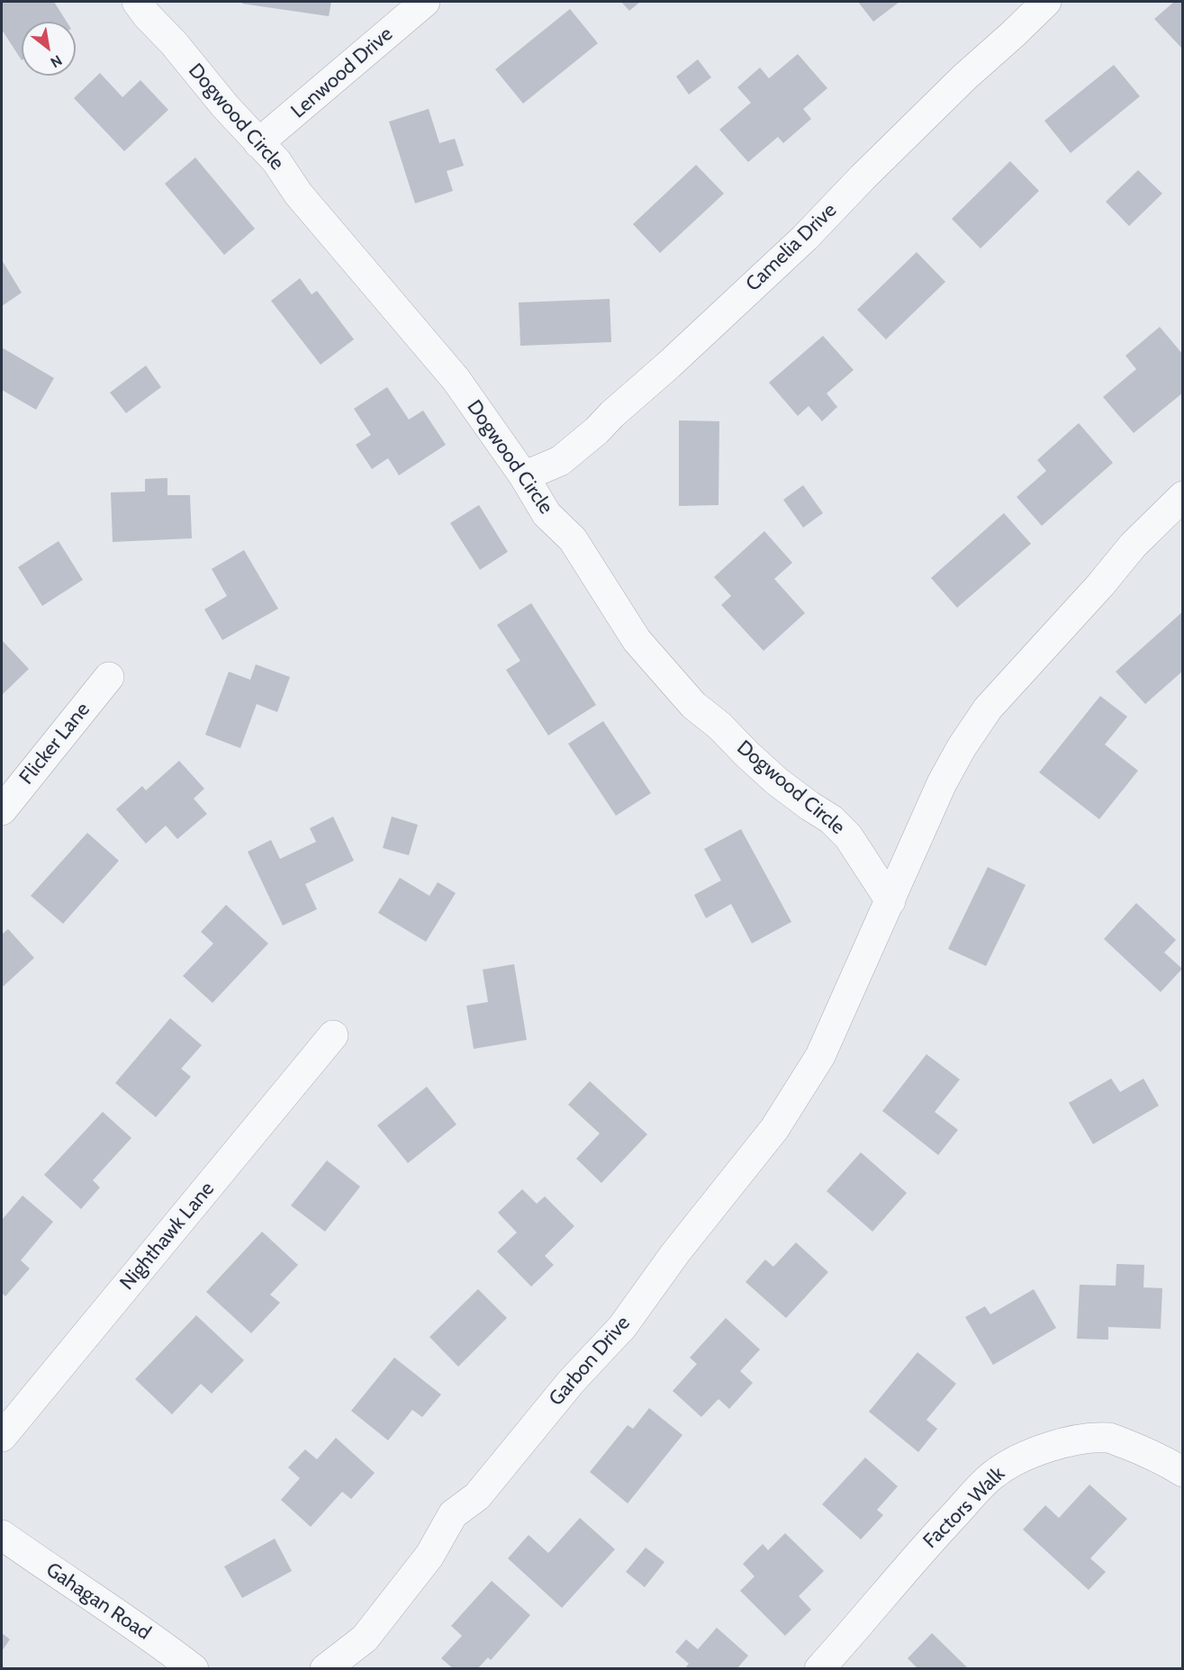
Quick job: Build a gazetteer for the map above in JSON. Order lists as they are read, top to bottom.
{
  "streets": {
    "street": [
      "Lenwood Drive",
      "Dogwood Circle",
      "Camelia Drive",
      "Flicker Lane",
      "Nighthawk Lane",
      "Garbon Drive",
      "Factors Walk",
      "Gahagan Road"
    ]
  },
  "crossings": [
    ["Lenwood Drive", "Dogwood Circle"],
    ["Dogwood Circle", "Camelia Drive"],
    ["Dogwood Circle", "Garbon Drive"]
  ],
  "north": "bottom right"
}
